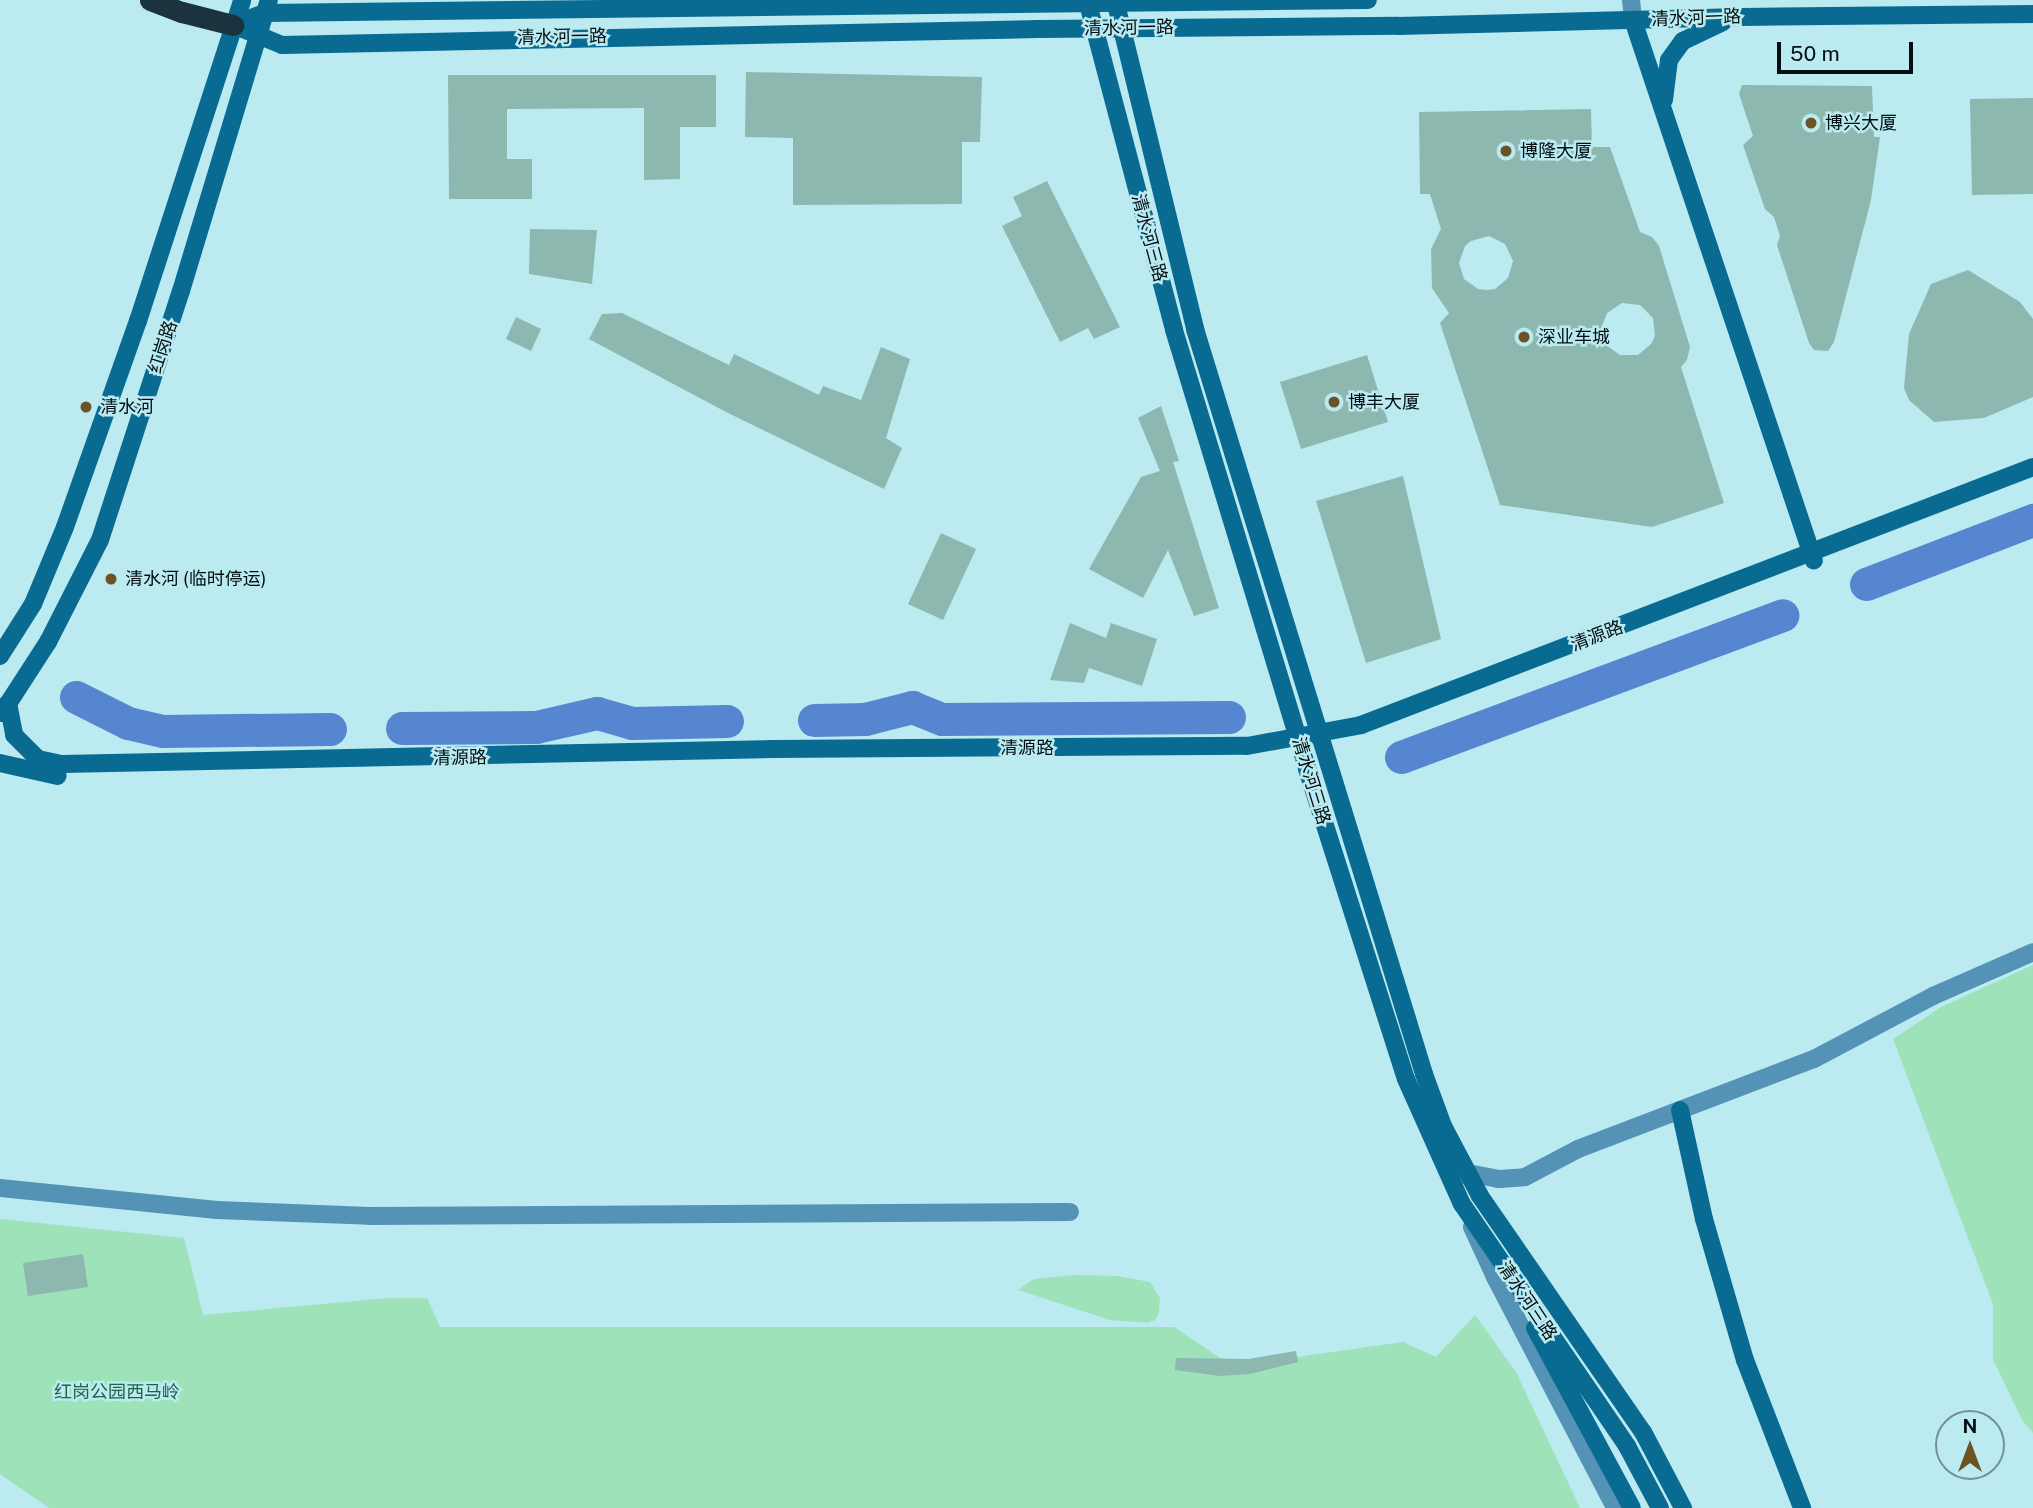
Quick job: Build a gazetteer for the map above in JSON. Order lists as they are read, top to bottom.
{
  "streets": {
    "street": [
      "清水河一路",
      "清水河三路",
      "红岗路",
      "清源路"
    ]
  },
  "crossings": [
    ["清水河一路", "清水河三路"],
    ["清水河一路", "红岗路"],
    ["清水河三路", "清源路"],
    ["红岗路", "清源路"]
  ],
  "parks": ["红岗公园西马岭"],
  "places": [
    "博兴大厦",
    "博隆大厦",
    "深业车城",
    "博丰大厦",
    "清水河",
    "清水河 (临时停运)"
  ],
  "scale_bar": "50 m",
  "north": "top"
}
